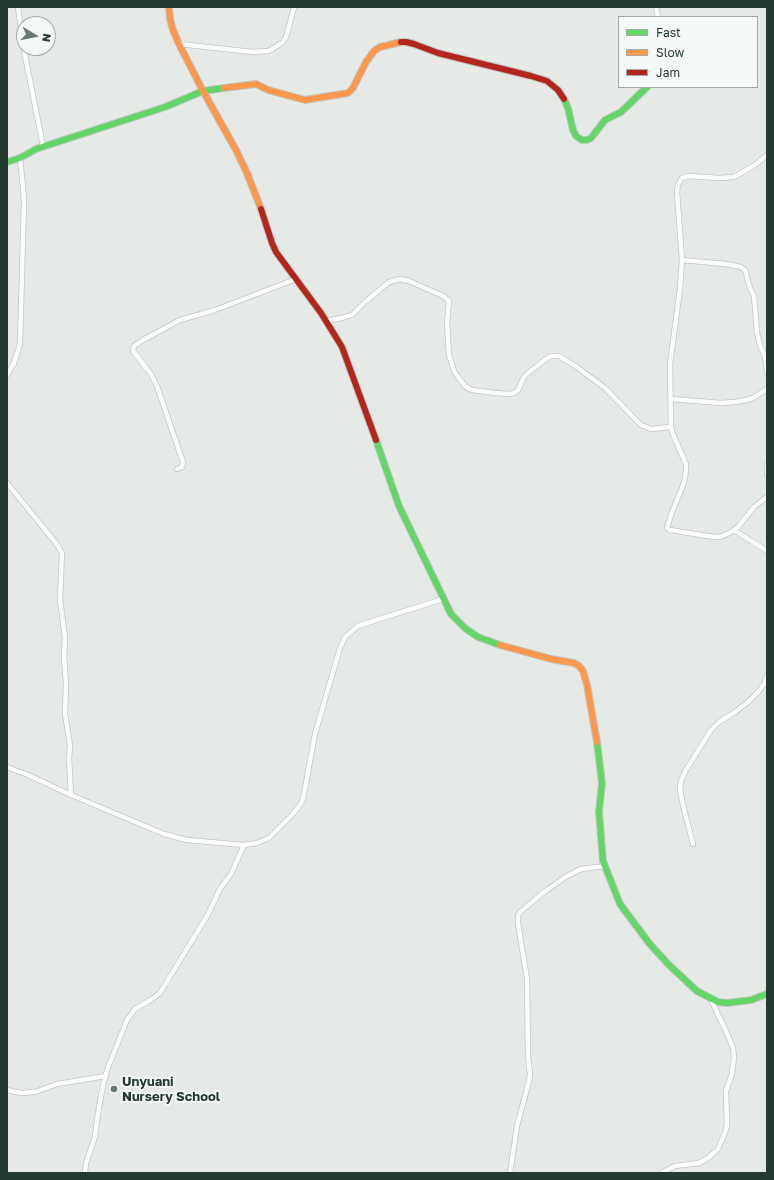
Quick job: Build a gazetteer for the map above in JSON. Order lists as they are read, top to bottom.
{
  "places": ["Unyuani Nursery School"],
  "legend": ["Fast", "Slow", "Jam"],
  "north": "right"
}
